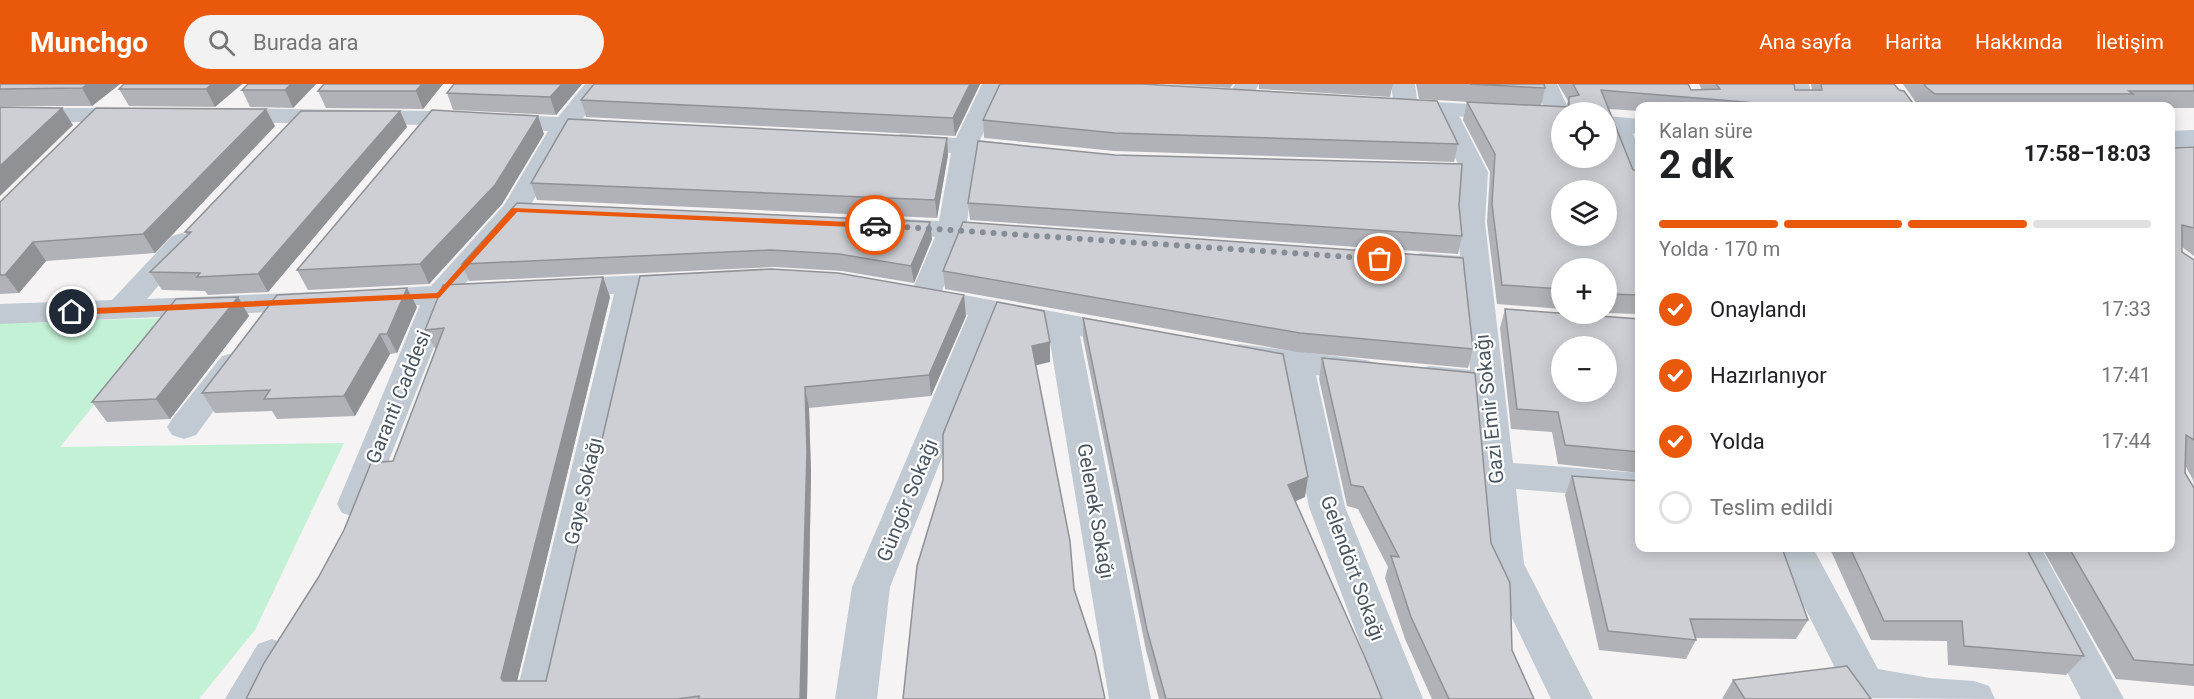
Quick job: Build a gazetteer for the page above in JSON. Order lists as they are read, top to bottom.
{
  "streets": {
    "street": [
      "Garanti Caddesi",
      "Gazi Emir Sokağı",
      "Gaye Sokağı",
      "Güngör Sokağı",
      "Gelenek Sokağı",
      "Gelendört Sokağı"
    ]
  },
  "page": {
    "header": "Munchgo",
    "search": "Burada ara",
    "nav": [
      "Ana sayfa",
      "Harita",
      "Hakkında",
      "İletişim"
    ],
    "map_buttons": ["+", "−"],
    "heading": ["2 dk", "Kalan süre", "17:58–18:03"],
    "bar": "Yolda · 170 m",
    "list": [
      ["Onaylandı", "17:33"],
      ["Hazırlanıyor", "17:41"],
      ["Yolda", "17:44"],
      "Teslim edildi"
    ]
  }
}
